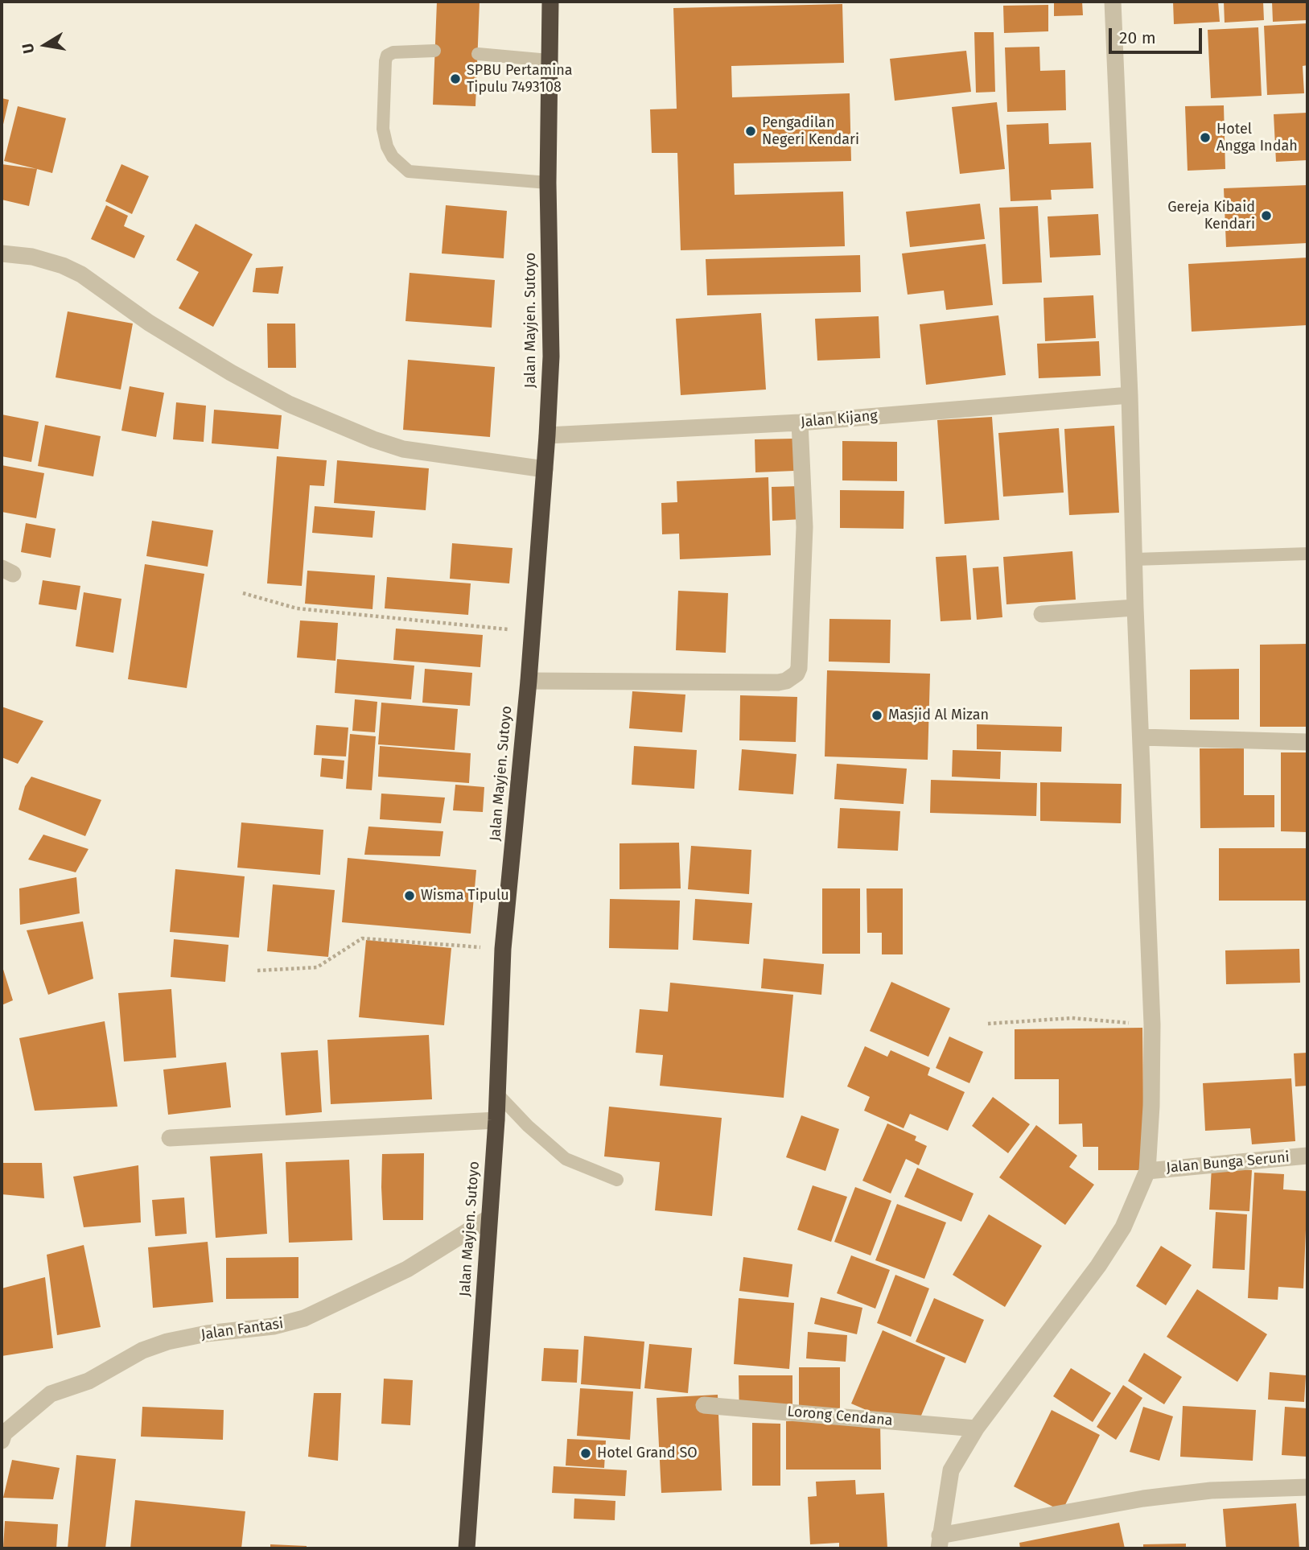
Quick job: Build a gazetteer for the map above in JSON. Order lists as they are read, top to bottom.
{
  "streets": {
    "highway": ["Jalan Mayjen. Sutoyo"],
    "street": [
      "Jalan Kijang",
      "Jalan Bunga Seruni",
      "Jalan Fantasi",
      "Lorong Cendana"
    ]
  },
  "crossings": [
    ["Jalan Mayjen. Sutoyo", "Jalan Kijang"],
    ["Jalan Mayjen. Sutoyo", "Jalan Fantasi"]
  ],
  "places": [
    "SPBU Pertamina Tipulu 7493108",
    "Pengadilan Negeri Kendari",
    "Hotel Angga Indah",
    "Gereja Kibaid Kendari",
    "Masjid Al Mizan",
    "Wisma Tipulu",
    "Hotel Grand SO"
  ],
  "scale_bar": "20 m",
  "north": "left"
}
